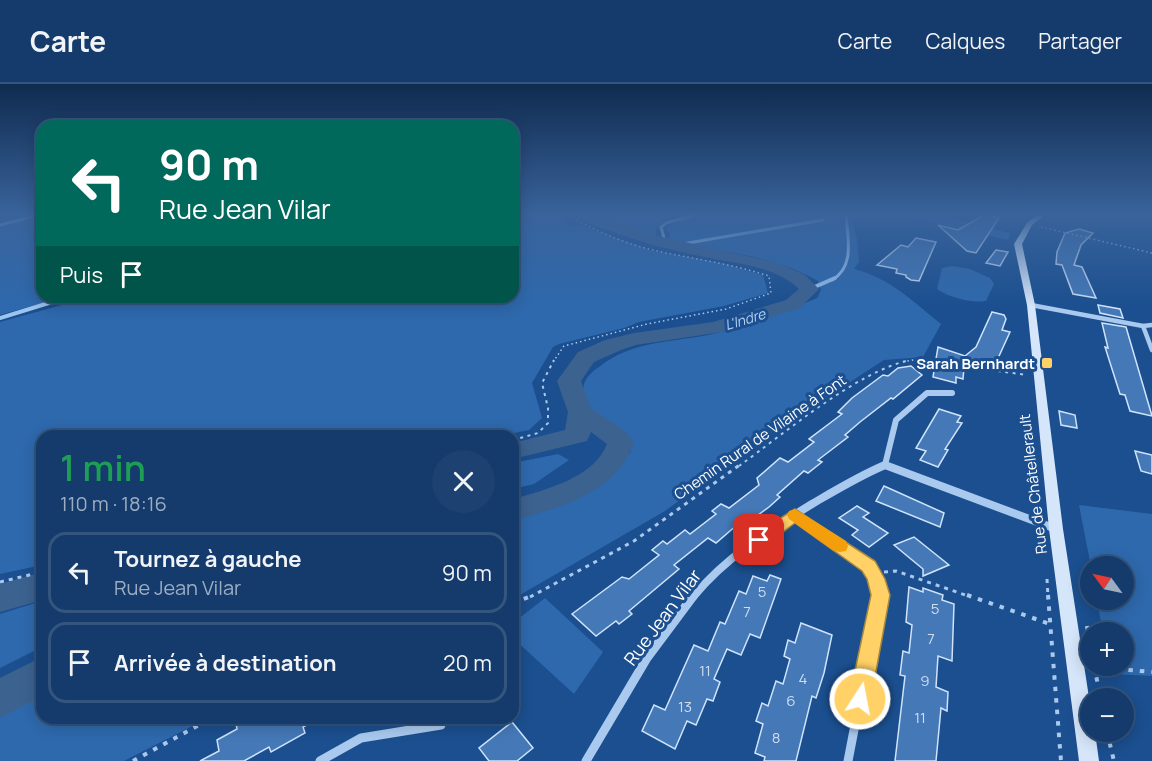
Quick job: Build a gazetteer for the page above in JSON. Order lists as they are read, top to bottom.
{
  "streets": {
    "main road": ["Rue de Châtellerault"],
    "street": ["Rue Jean Vilar"],
    "path": ["Chemin Rural de Vilaine à Font"]
  },
  "crossings": [
    ["Chemin Rural de Vilaine à Font", "Rue de Châtellerault"]
  ],
  "water": ["L'Indre"],
  "places": {
    "transit": ["Sarah Bernhardt"]
  },
  "house_numbers": [
    "5",
    "5",
    "7",
    "7",
    "11",
    "4",
    "9",
    "6",
    "13",
    "11",
    "8"
  ],
  "north": "top left",
  "page": {
    "header": "Carte",
    "nav": ["Carte", "Calques", "Partager"],
    "turn": ["90 m", "Rue Jean Vilar"],
    "then": "Puis",
    "heading": ["1 min", "110 m · 18:16"],
    "list": [
      {
        "name": "Tournez à gauche",
        "note": "Rue Jean Vilar",
        "value": "90 m"
      },
      {
        "name": "Arrivée à destination",
        "value": "20 m"
      }
    ],
    "map_buttons": ["+", "−"]
  }
}
